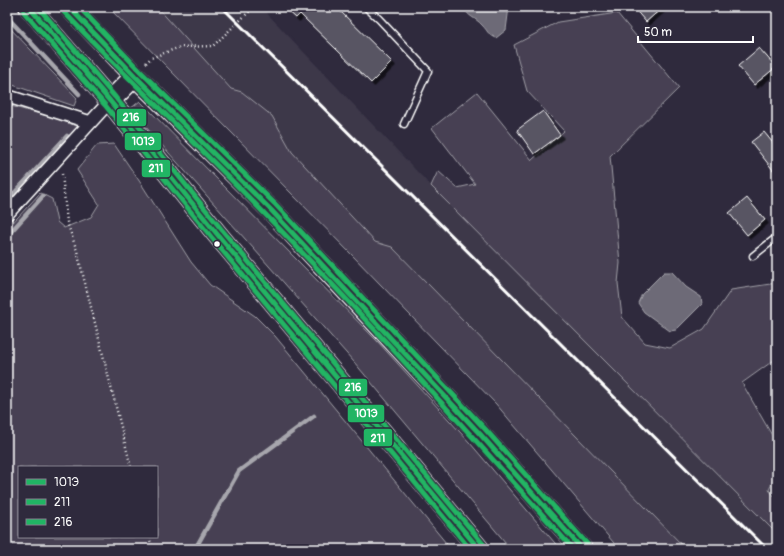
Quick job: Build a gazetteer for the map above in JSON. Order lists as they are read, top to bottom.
{
  "lines": ["transit line 101Э", "transit line 216", "transit line 211"],
  "legend": ["101Э", "211", "216"],
  "scale_bar": "50 m"
}
